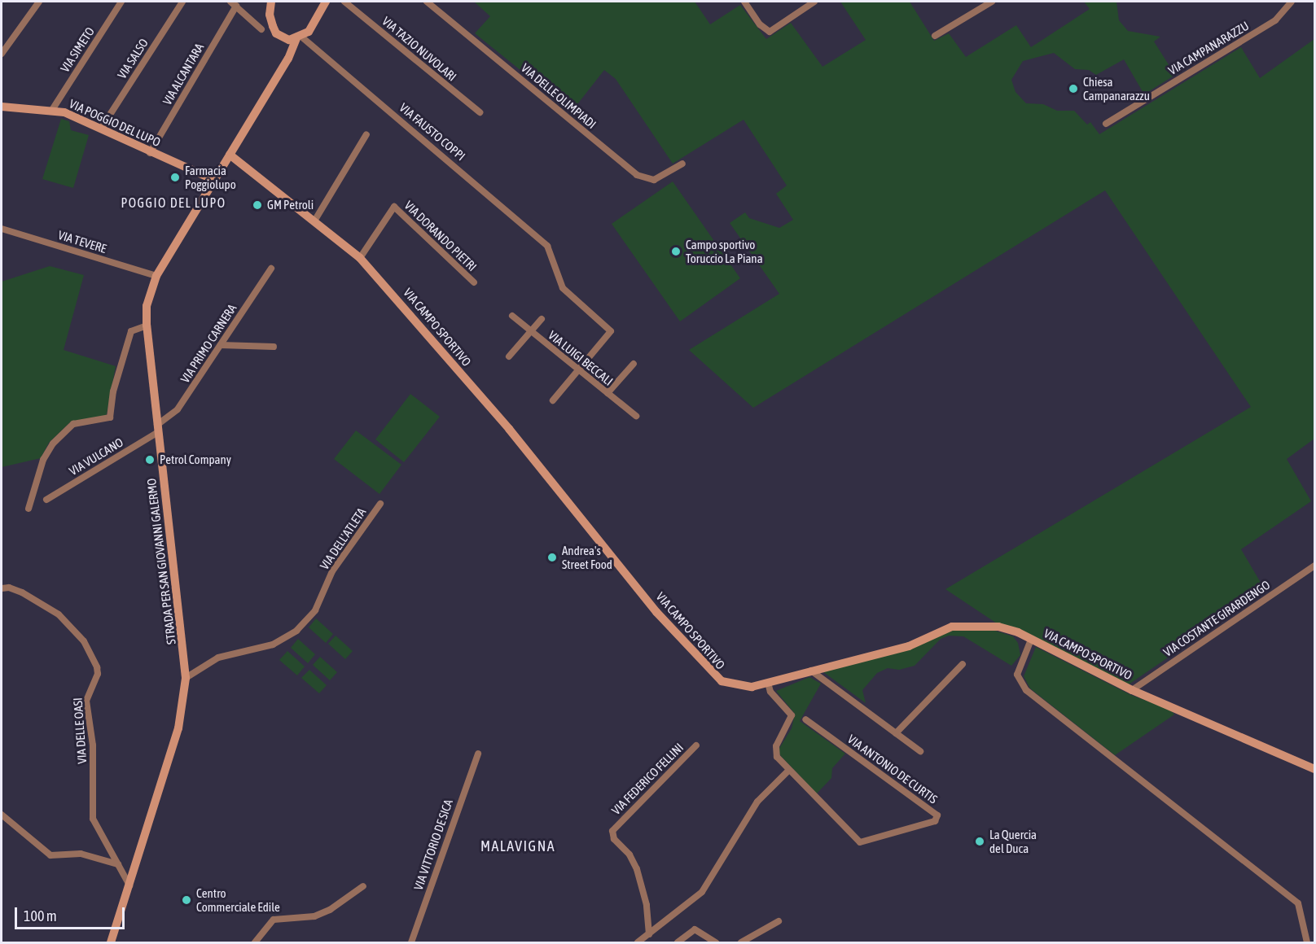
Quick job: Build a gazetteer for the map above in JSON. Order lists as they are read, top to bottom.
{
  "streets": {
    "street": [
      "VIA CAMPANARAZZU",
      "VIA TAZIO NUVOLARI",
      "VIA SIMETO",
      "VIA SALSO",
      "VIA ALCANTARA",
      "VIA DELLE OLIMPIADI",
      "VIA POGGIO DEL LUPO",
      "VIA FAUSTO COPPI",
      "VIA DORANDO PIETRI",
      "VIA TEVERE",
      "VIA CAMPO SPORTIVO",
      "VIA PRIMO CARNERA",
      "VIA LUIGI BECCALI",
      "VIA VULCANO",
      "VIA DELL'ATLETA",
      "STRADA PER SAN GIOVANNI GALERMO",
      "VIA COSTANTE GIRARDENGO",
      "VIA DELLE OASI",
      "VIA ANTONIO DE CURTIS",
      "VIA FEDERICO FELLINI",
      "VIA VITTORIO DE SICA"
    ]
  },
  "crossings": [
    ["VIA SIMETO", "VIA POGGIO DEL LUPO"],
    ["VIA SALSO", "VIA POGGIO DEL LUPO"],
    ["VIA ALCANTARA", "VIA POGGIO DEL LUPO"],
    ["VIA POGGIO DEL LUPO", "STRADA PER SAN GIOVANNI GALERMO"],
    ["VIA FAUSTO COPPI", "VIA LUIGI BECCALI"],
    ["VIA FAUSTO COPPI", "STRADA PER SAN GIOVANNI GALERMO"],
    ["VIA DORANDO PIETRI", "VIA CAMPO SPORTIVO"],
    ["VIA TEVERE", "STRADA PER SAN GIOVANNI GALERMO"],
    ["VIA CAMPO SPORTIVO", "STRADA PER SAN GIOVANNI GALERMO"],
    ["VIA CAMPO SPORTIVO", "VIA COSTANTE GIRARDENGO"],
    ["VIA PRIMO CARNERA", "VIA VULCANO"],
    ["VIA PRIMO CARNERA", "STRADA PER SAN GIOVANNI GALERMO"],
    ["VIA VULCANO", "STRADA PER SAN GIOVANNI GALERMO"],
    ["VIA DELL'ATLETA", "STRADA PER SAN GIOVANNI GALERMO"],
    ["STRADA PER SAN GIOVANNI GALERMO", "VIA DELLE OASI"]
  ],
  "districts": ["POGGIO DEL LUPO", "MALAVIGNA"],
  "places": [
    "Chiesa Campanarazzu",
    "Farmacia Poggiolupo",
    "GM Petroli",
    "Campo sportivo Toruccio La Piana",
    "Petrol Company",
    "Andrea's Street Food",
    "La Quercia del Duca",
    "Centro Commerciale Edile"
  ],
  "scale_bar": "100 m"
}
